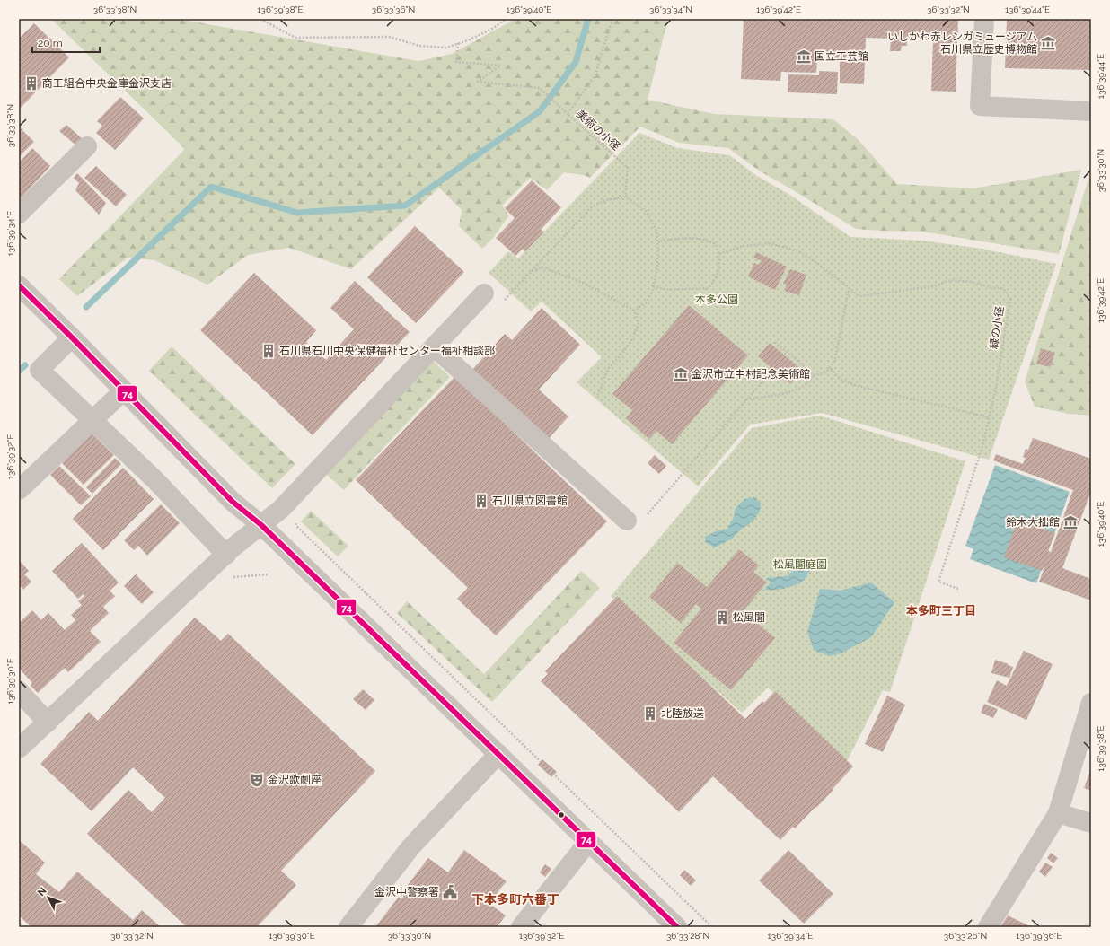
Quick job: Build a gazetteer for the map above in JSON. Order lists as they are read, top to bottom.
{
  "streets": {
    "path": ["美術の小径", "緑の小径"]
  },
  "districts": ["本多町三丁目", "下本多町六番丁"],
  "parks": ["本多公園", "松風閣庭園"],
  "places": {
    "museum": [
      "いしかわ赤レンガミュージアム 石川県立歴史博物館",
      "国立工芸館",
      "金沢市立中村記念美術館",
      "鈴木大拙館"
    ],
    "building": [
      "商工組合中央金庫金沢支店",
      "石川県石川中央保健福祉センター福祉相談部",
      "石川県立図書館",
      "松風閣",
      "北陸放送"
    ],
    "theatre": ["金沢歌劇座"],
    "public building": ["金沢中警察署"]
  },
  "lines": ["transit line 74"],
  "scale_bar": "20 m",
  "north": "top left",
  "coordinates": [
    "36°33'38\"N",
    "136°39'38\"E",
    "36°33'36\"N",
    "136°39'40\"E",
    "36°33'34\"N",
    "136°39'42\"E",
    "36°33'32\"N",
    "136°39'44\"E",
    "36°33'30\"N",
    "136°39'34\"E",
    "136°39'32\"E",
    "136°39'30\"E",
    "36°33'28\"N",
    "36°33'26\"N",
    "136°39'36\"E"
  ]
}
